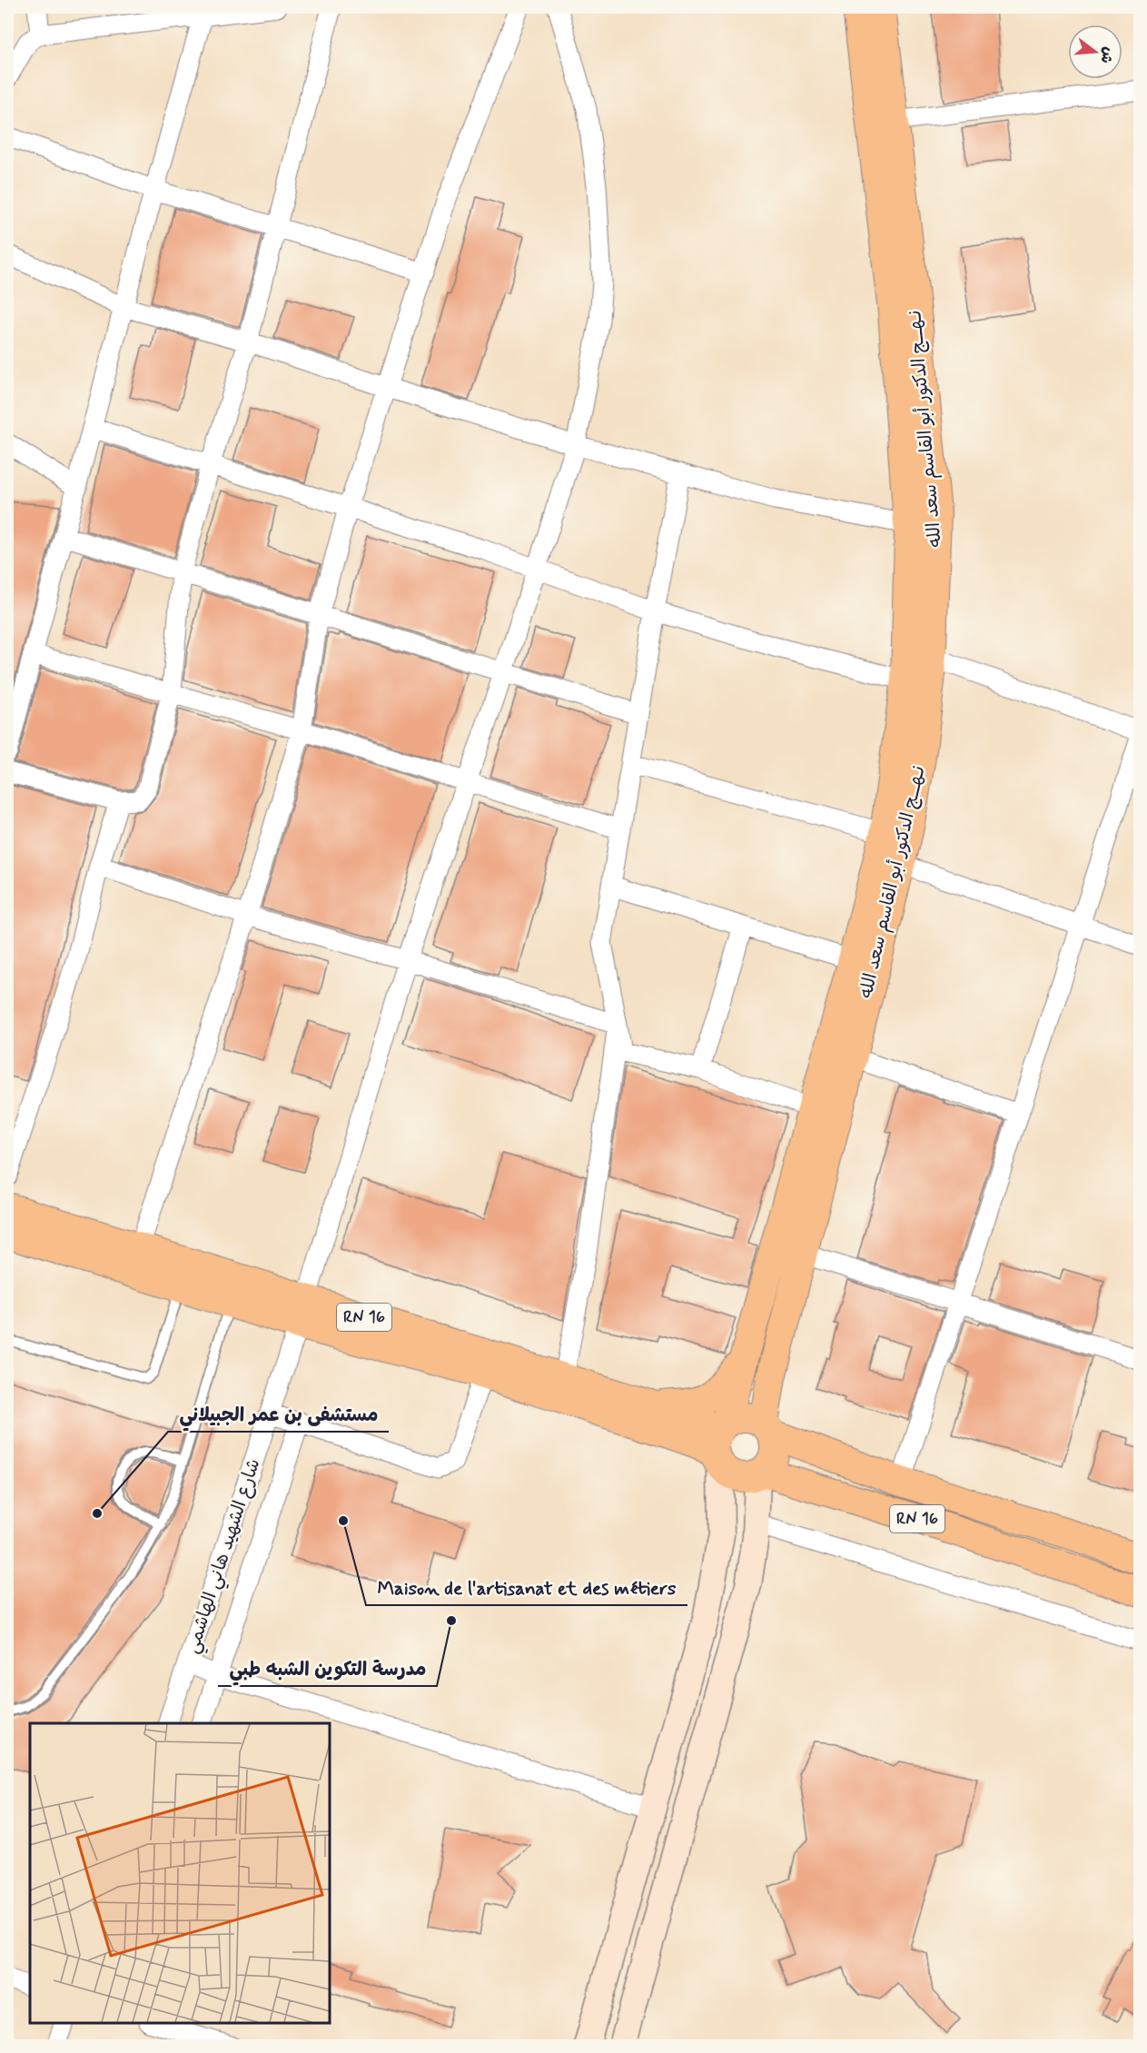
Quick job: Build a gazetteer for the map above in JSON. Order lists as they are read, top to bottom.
{
  "streets": {
    "main road": ["نـهـــج الدكتور أبو القاسم سعد الله", "RN 16"],
    "street": ["شارع الشهيد هاني الهاشمي"]
  },
  "crossings": [
    ["نـهـــج الدكتور أبو القاسم سعد الله", "RN 16"],
    ["RN 16", "شارع الشهيد هاني الهاشمي"]
  ],
  "places": ["مستشفى بن عمر الجبيلاني", "Maison de l'artisanat et des métiers", "مدرسة التكوين الشبه طبي"],
  "north": "right"
}
